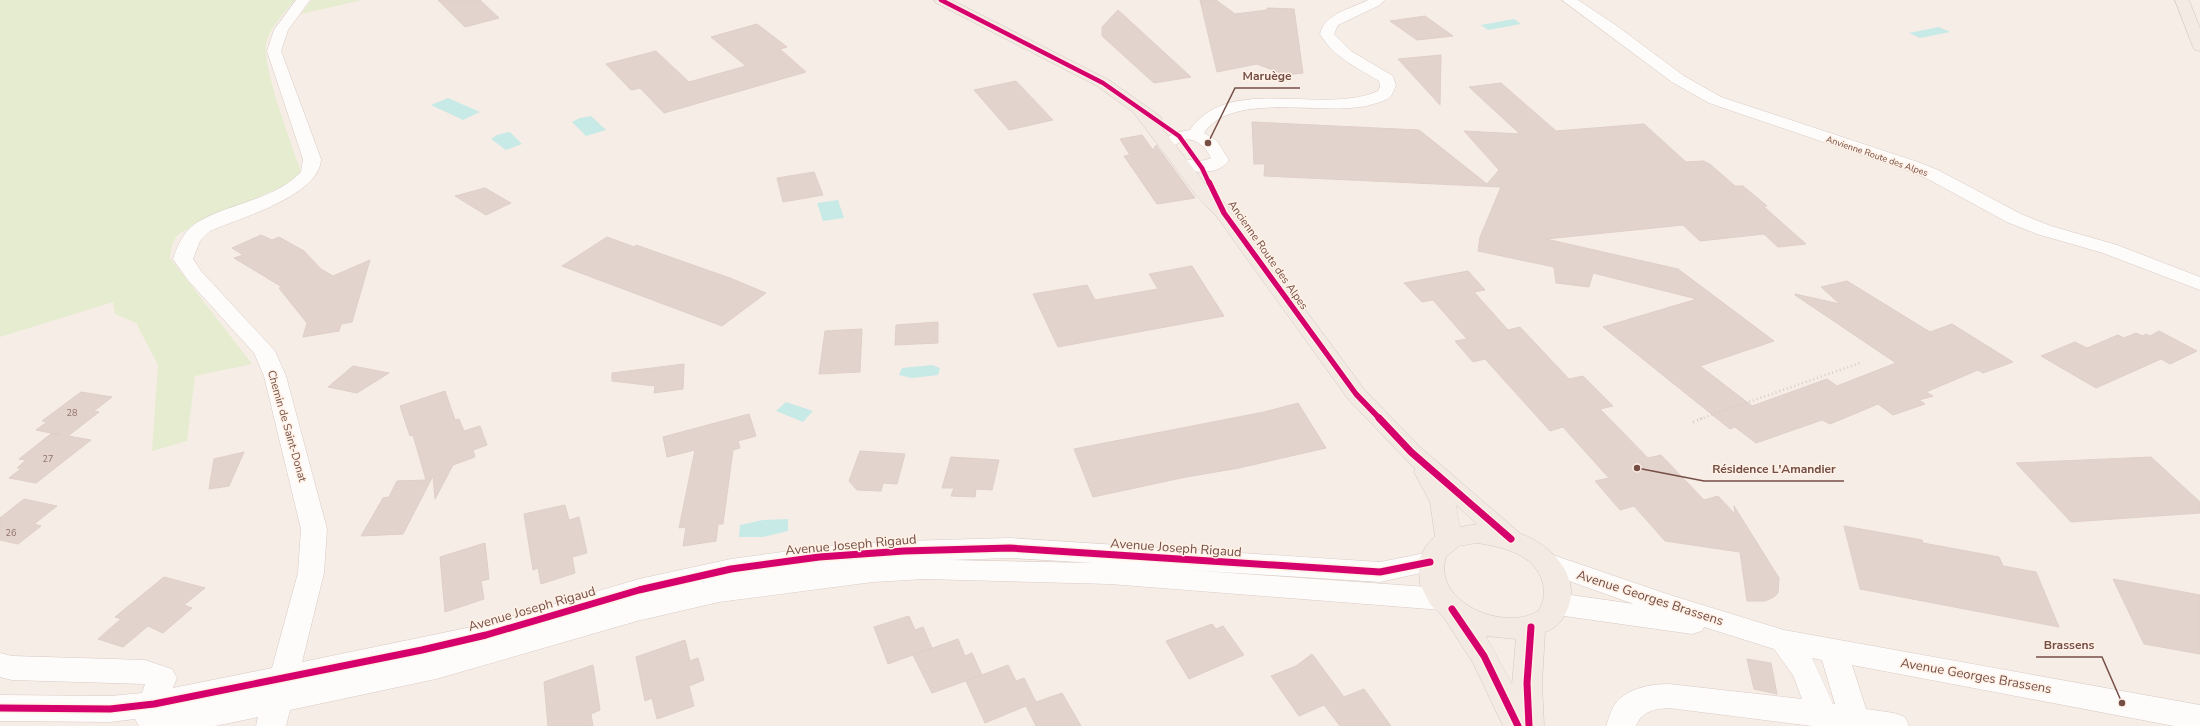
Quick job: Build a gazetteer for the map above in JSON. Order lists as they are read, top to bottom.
{
  "streets": {
    "main road": ["Ancienne Route des Alpes"],
    "street": [
      "Anvienne Route des Alpes",
      "Chemin de Saint-Donat",
      "Avenue Joseph Rigaud",
      "Avenue Georges Brassens"
    ]
  },
  "crossings": [
    ["Ancienne Route des Alpes", "Avenue Joseph Rigaud"],
    ["Ancienne Route des Alpes", "Avenue Georges Brassens"],
    ["Chemin de Saint-Donat", "Avenue Joseph Rigaud"],
    ["Avenue Joseph Rigaud", "Avenue Georges Brassens"]
  ],
  "places": ["Maruège", "Résidence L'Amandier", "Brassens"],
  "house_numbers": ["28", "27", "26"]
}
